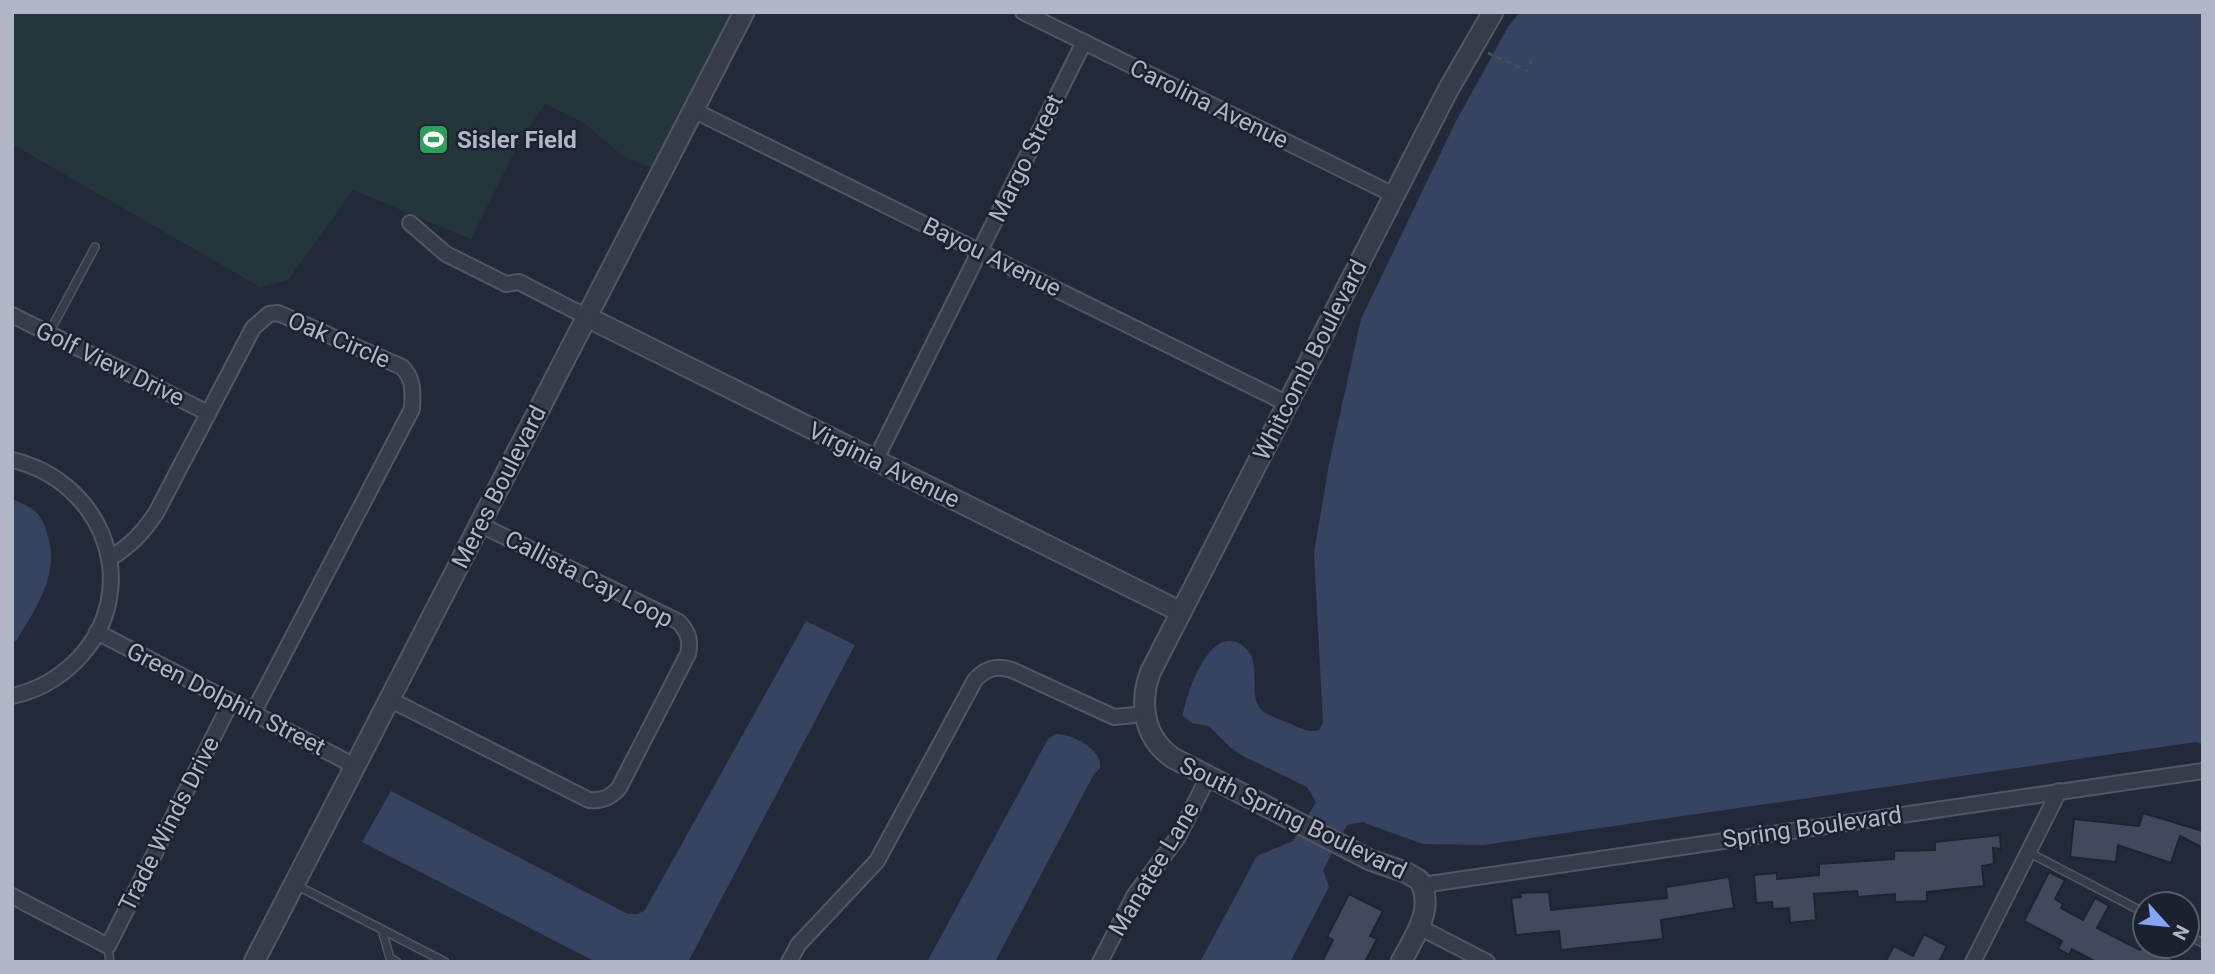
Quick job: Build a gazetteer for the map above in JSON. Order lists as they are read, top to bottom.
{
  "streets": {
    "street": [
      "Carolina Avenue",
      "Margo Street",
      "Bayou Avenue",
      "Oak Circle",
      "Whitcomb Boulevard",
      "Golf View Drive",
      "Virginia Avenue",
      "Meres Boulevard",
      "Callista Cay Loop",
      "Green Dolphin Street",
      "South Spring Boulevard",
      "Trade Winds Drive",
      "Spring Boulevard",
      "Manatee Lane"
    ]
  },
  "crossings": [
    ["Carolina Avenue", "Margo Street"],
    ["Carolina Avenue", "Whitcomb Boulevard"],
    ["Margo Street", "Bayou Avenue"],
    ["Margo Street", "Virginia Avenue"],
    ["Bayou Avenue", "Whitcomb Boulevard"],
    ["Bayou Avenue", "Meres Boulevard"],
    ["Oak Circle", "Golf View Drive"],
    ["Oak Circle", "Green Dolphin Street"],
    ["Whitcomb Boulevard", "Virginia Avenue"],
    ["Whitcomb Boulevard", "South Spring Boulevard"],
    ["Virginia Avenue", "Meres Boulevard"],
    ["Meres Boulevard", "Callista Cay Loop"],
    ["Meres Boulevard", "Green Dolphin Street"],
    ["Green Dolphin Street", "Trade Winds Drive"],
    ["South Spring Boulevard", "Spring Boulevard"],
    ["South Spring Boulevard", "Manatee Lane"]
  ],
  "places": {
    "sports": ["Sisler Field"]
  },
  "north": "bottom right"
}
